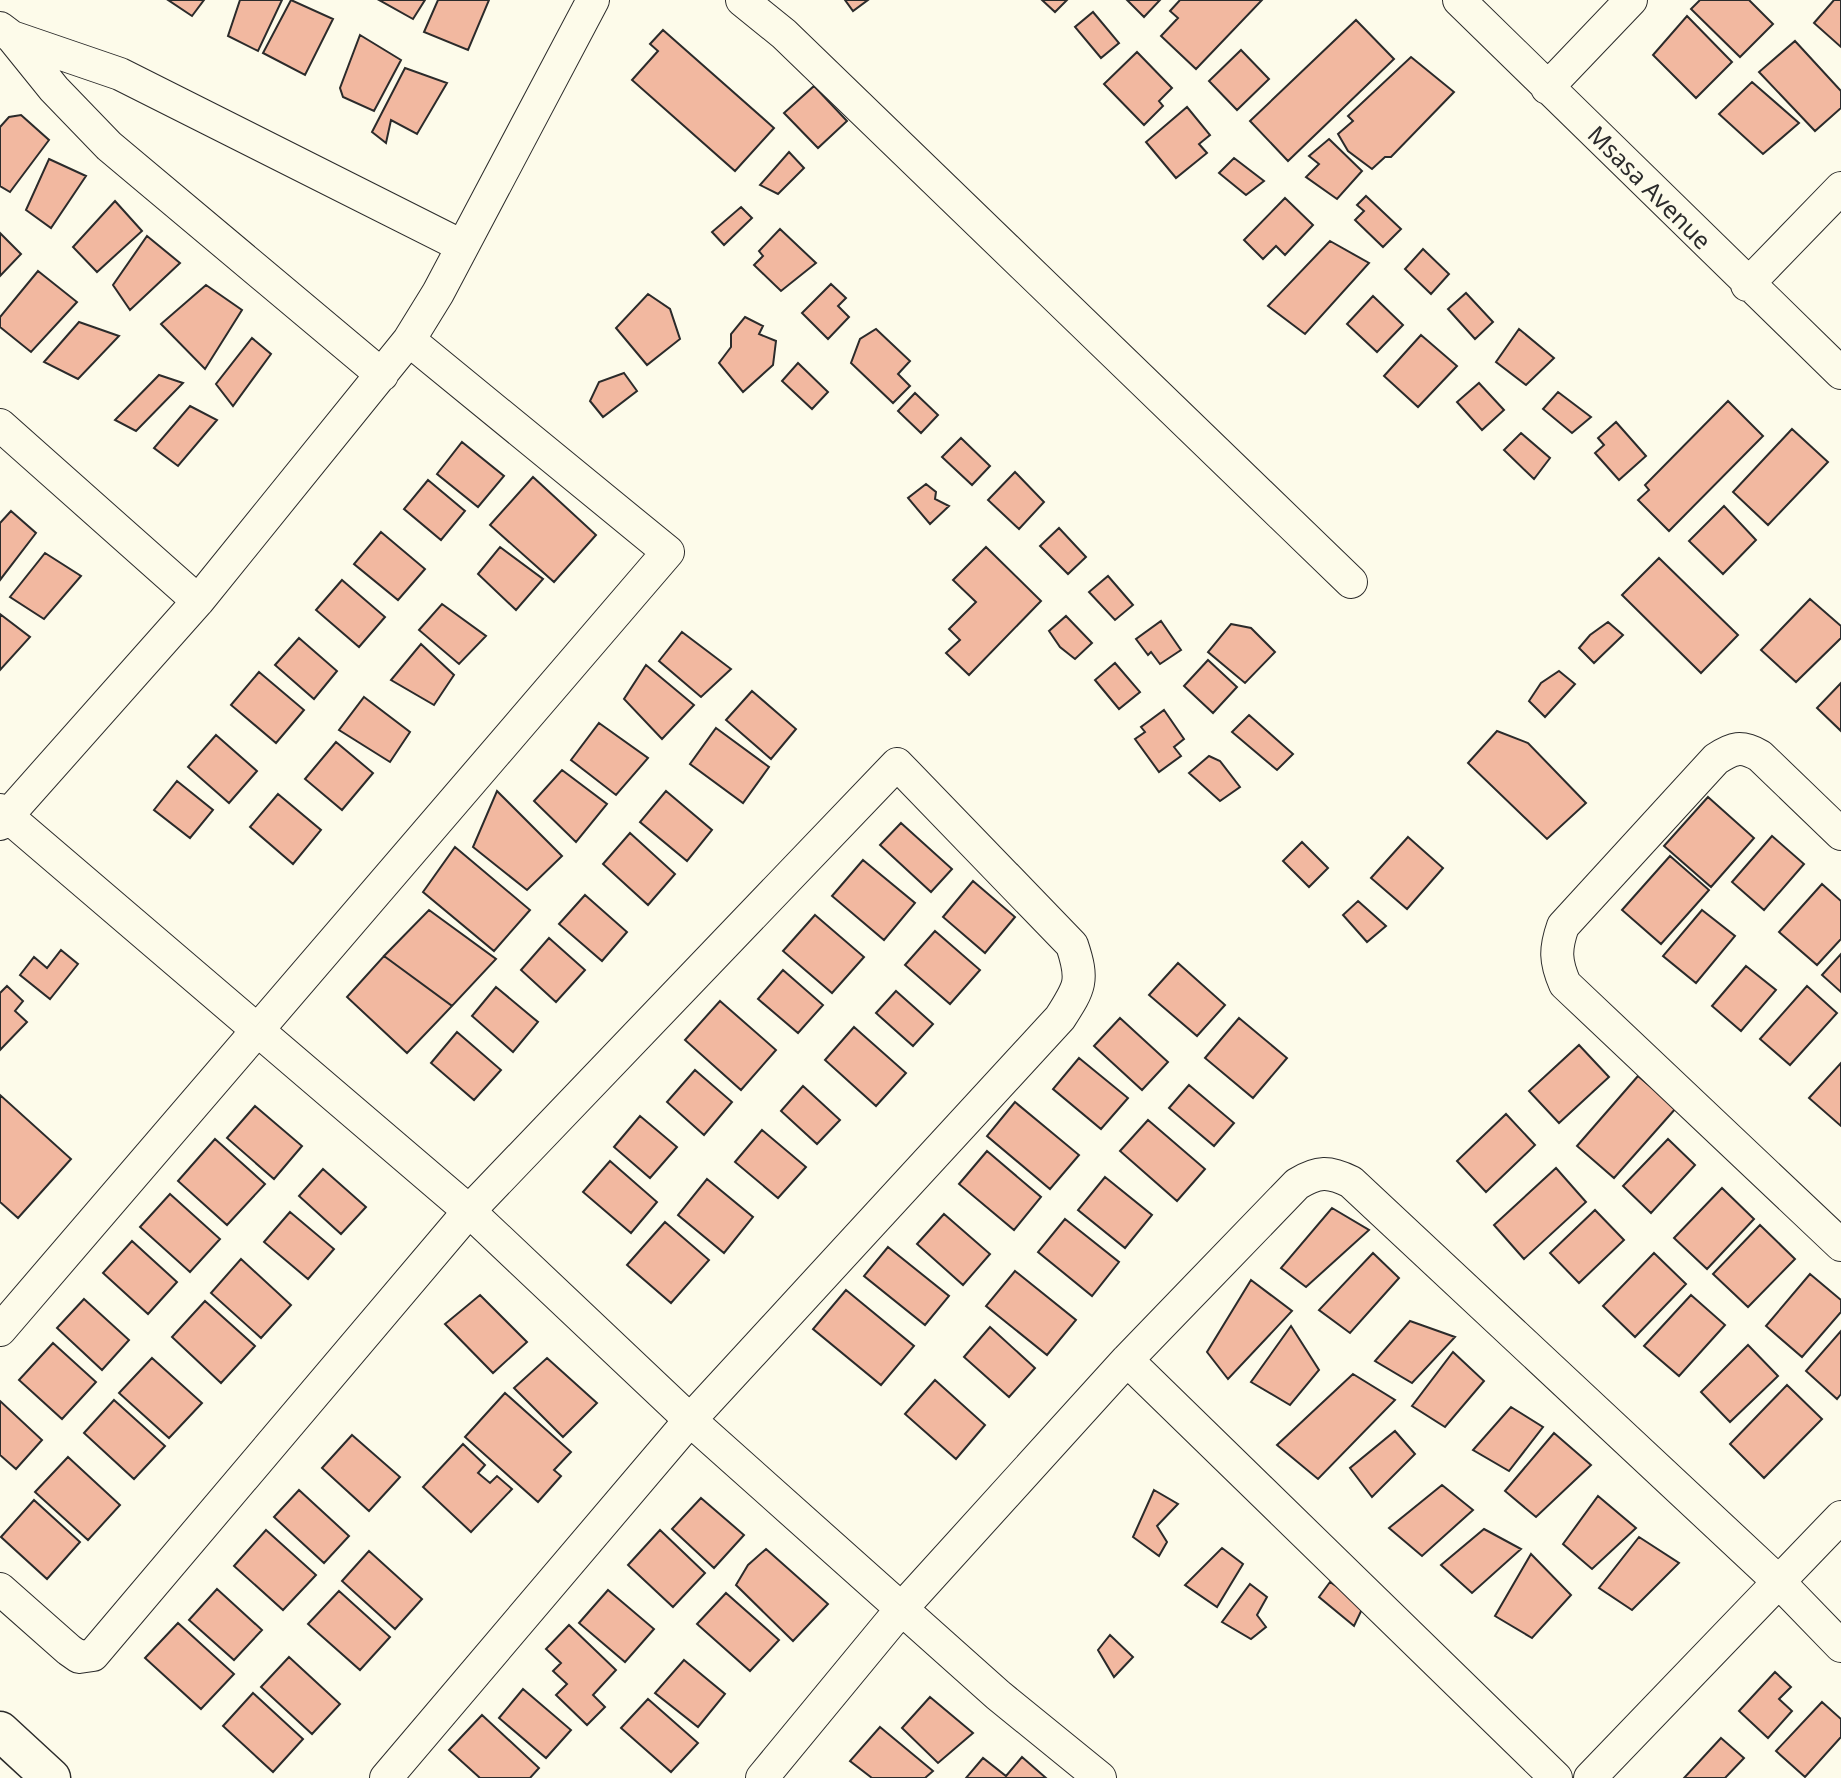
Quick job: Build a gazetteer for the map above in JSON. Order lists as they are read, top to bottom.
{
  "streets": {
    "street": ["Msasa Avenue"]
  }
}
